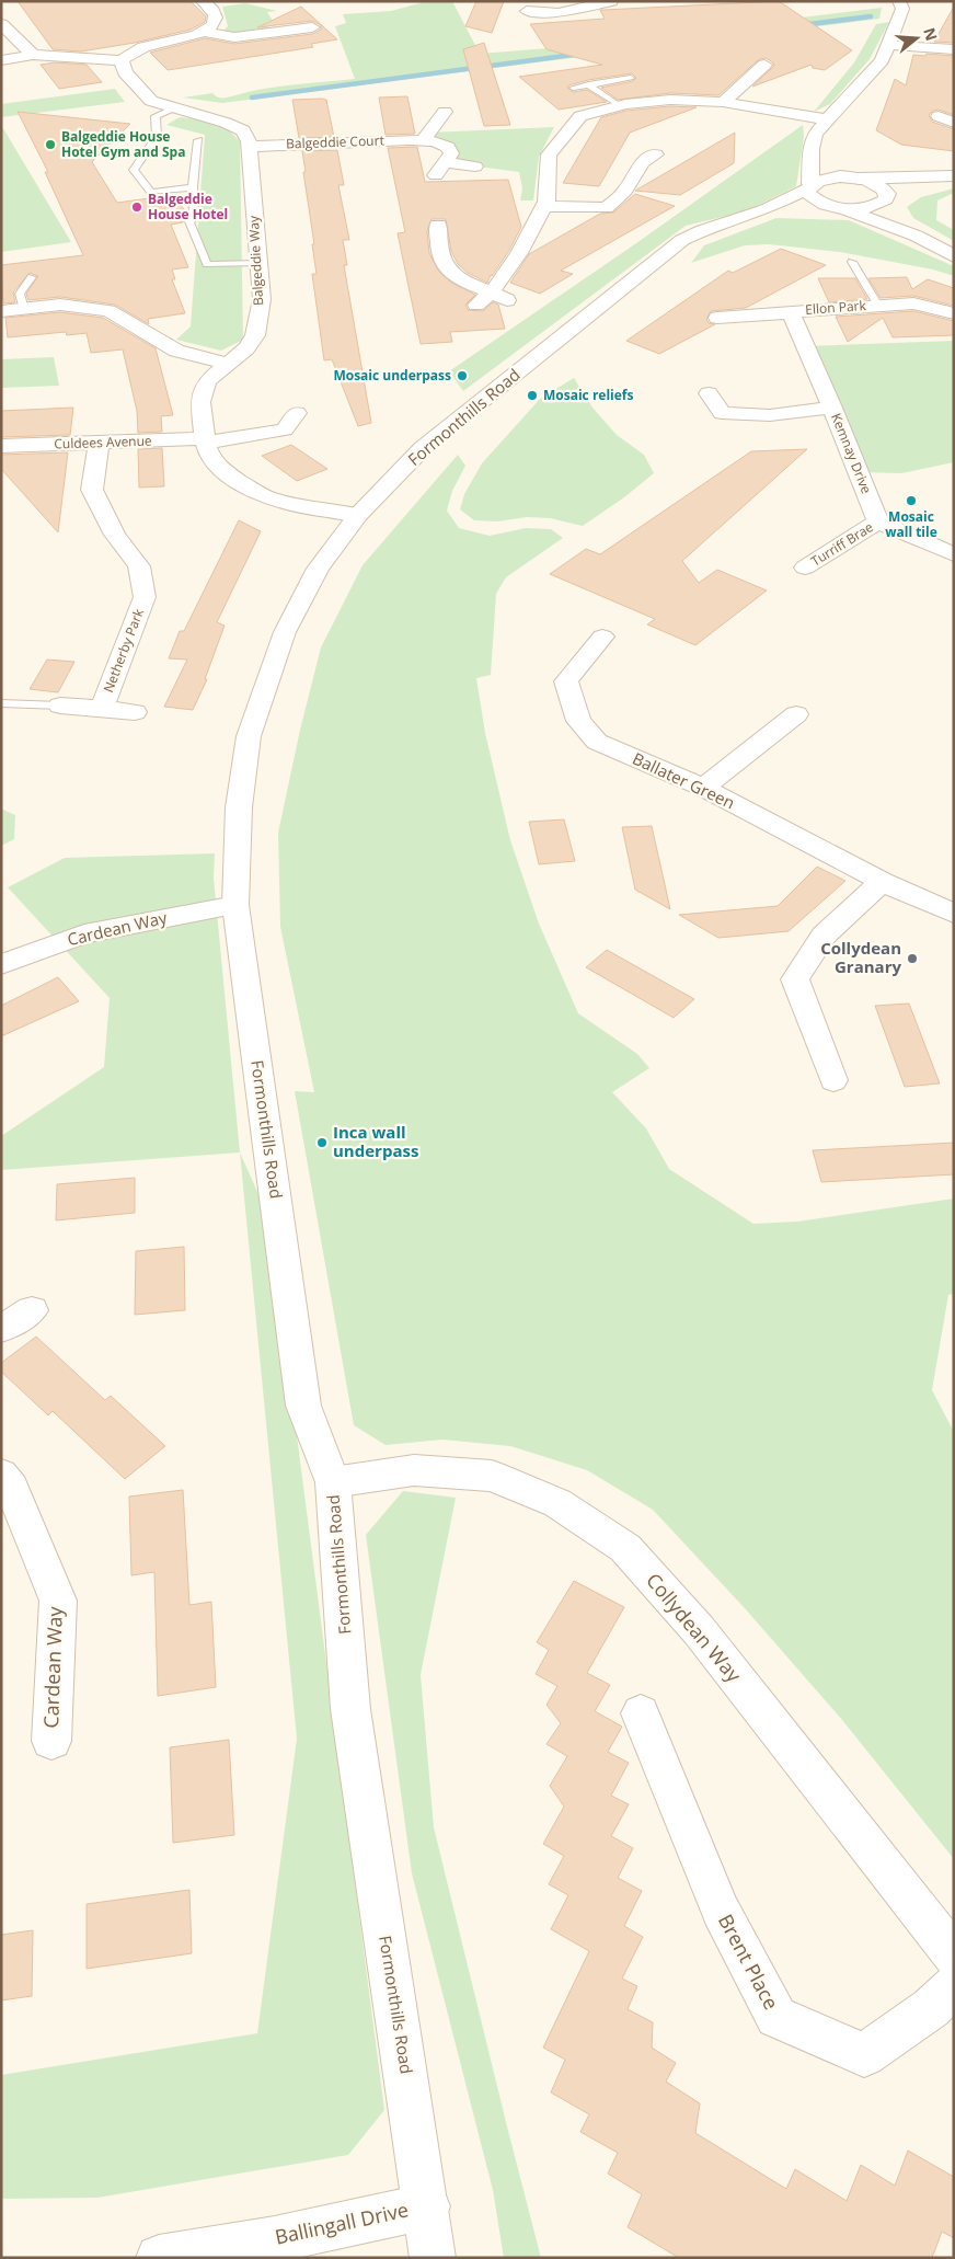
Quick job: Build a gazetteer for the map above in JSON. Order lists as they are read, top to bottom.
{
  "streets": {
    "street": [
      "Balgeddie Court",
      "Balgeddie Way",
      "Ellon Park",
      "Formonthills Road",
      "Culdees Avenue",
      "Kemnay Drive",
      "Turriff Brae",
      "Netherby Park",
      "Ballater Green",
      "Cardean Way",
      "Collydean Way",
      "Brent Place",
      "Ballingall Drive"
    ]
  },
  "crossings": [
    ["Balgeddie Court", "Balgeddie Way"],
    ["Balgeddie Way", "Formonthills Road"],
    ["Balgeddie Way", "Culdees Avenue"],
    ["Ellon Park", "Kemnay Drive"],
    ["Formonthills Road", "Cardean Way"],
    ["Formonthills Road", "Collydean Way"],
    ["Formonthills Road", "Ballingall Drive"],
    ["Culdees Avenue", "Netherby Park"],
    ["Kemnay Drive", "Turriff Brae"]
  ],
  "places": [
    "Balgeddie House Hotel Gym and Spa",
    "Balgeddie House Hotel",
    "Mosaic underpass",
    "Mosaic reliefs",
    "Mosaic wall tile",
    "Collydean Granary",
    "Inca wall underpass"
  ],
  "north": "right"
}
